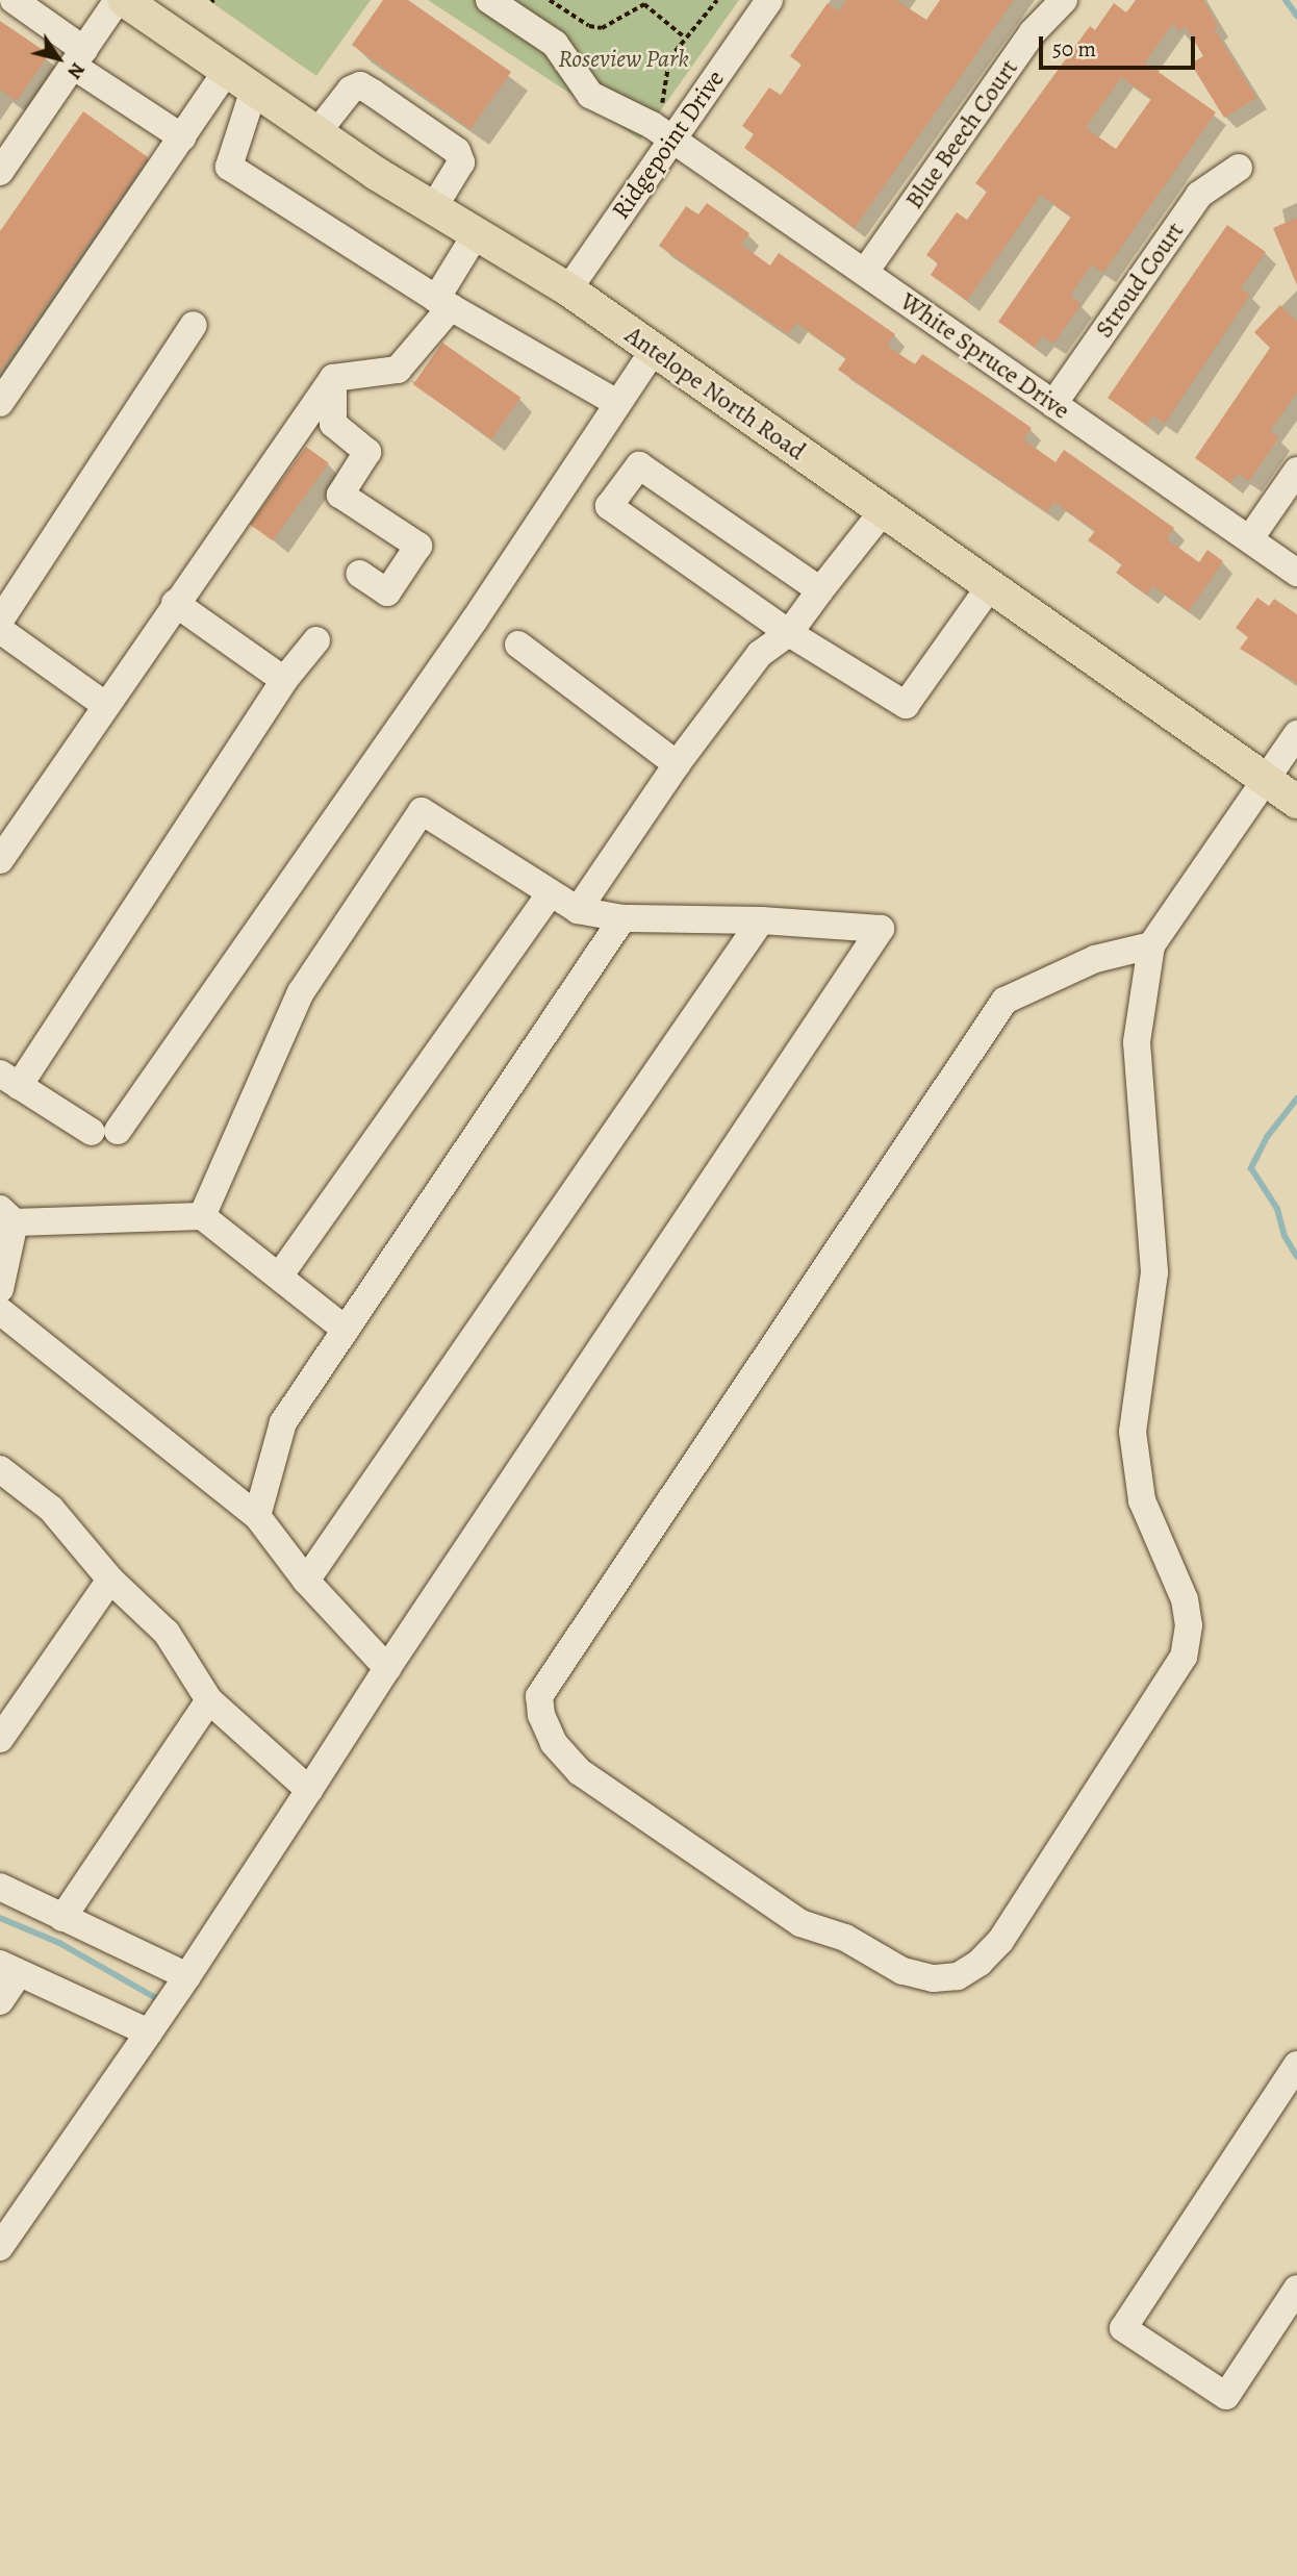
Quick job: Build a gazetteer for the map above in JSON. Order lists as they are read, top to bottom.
{
  "streets": {
    "main road": ["Antelope North Road"],
    "street": [
      "Blue Beech Court",
      "Ridgepoint Drive",
      "Stroud Court",
      "White Spruce Drive"
    ]
  },
  "crossings": [
    ["Blue Beech Court", "White Spruce Drive"],
    ["Ridgepoint Drive", "White Spruce Drive"],
    ["Ridgepoint Drive", "Antelope North Road"],
    ["Stroud Court", "White Spruce Drive"]
  ],
  "parks": ["Roseview Park"],
  "scale_bar": "50 m",
  "north": "bottom right"
}
